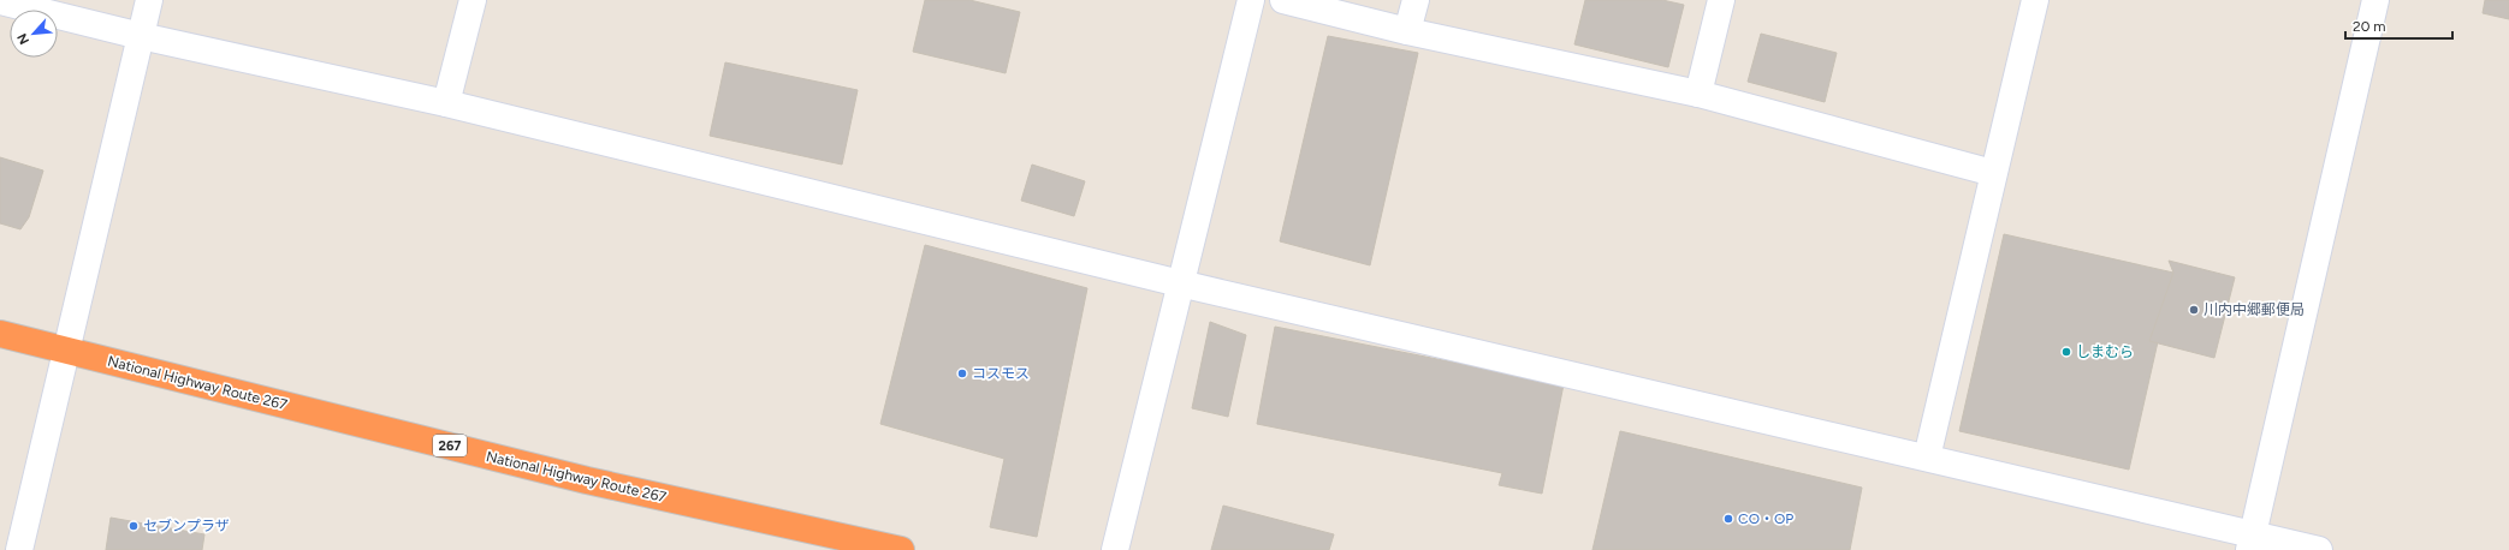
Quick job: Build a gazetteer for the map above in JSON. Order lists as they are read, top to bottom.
{
  "streets": {
    "highway": ["National Highway Route 267", "267"]
  },
  "places": [
    "川内中郷郵便局",
    "しまむら",
    "コスモス",
    "CO・OP",
    "セブンプラザ"
  ],
  "scale_bar": "20 m",
  "north": "bottom left"
}
